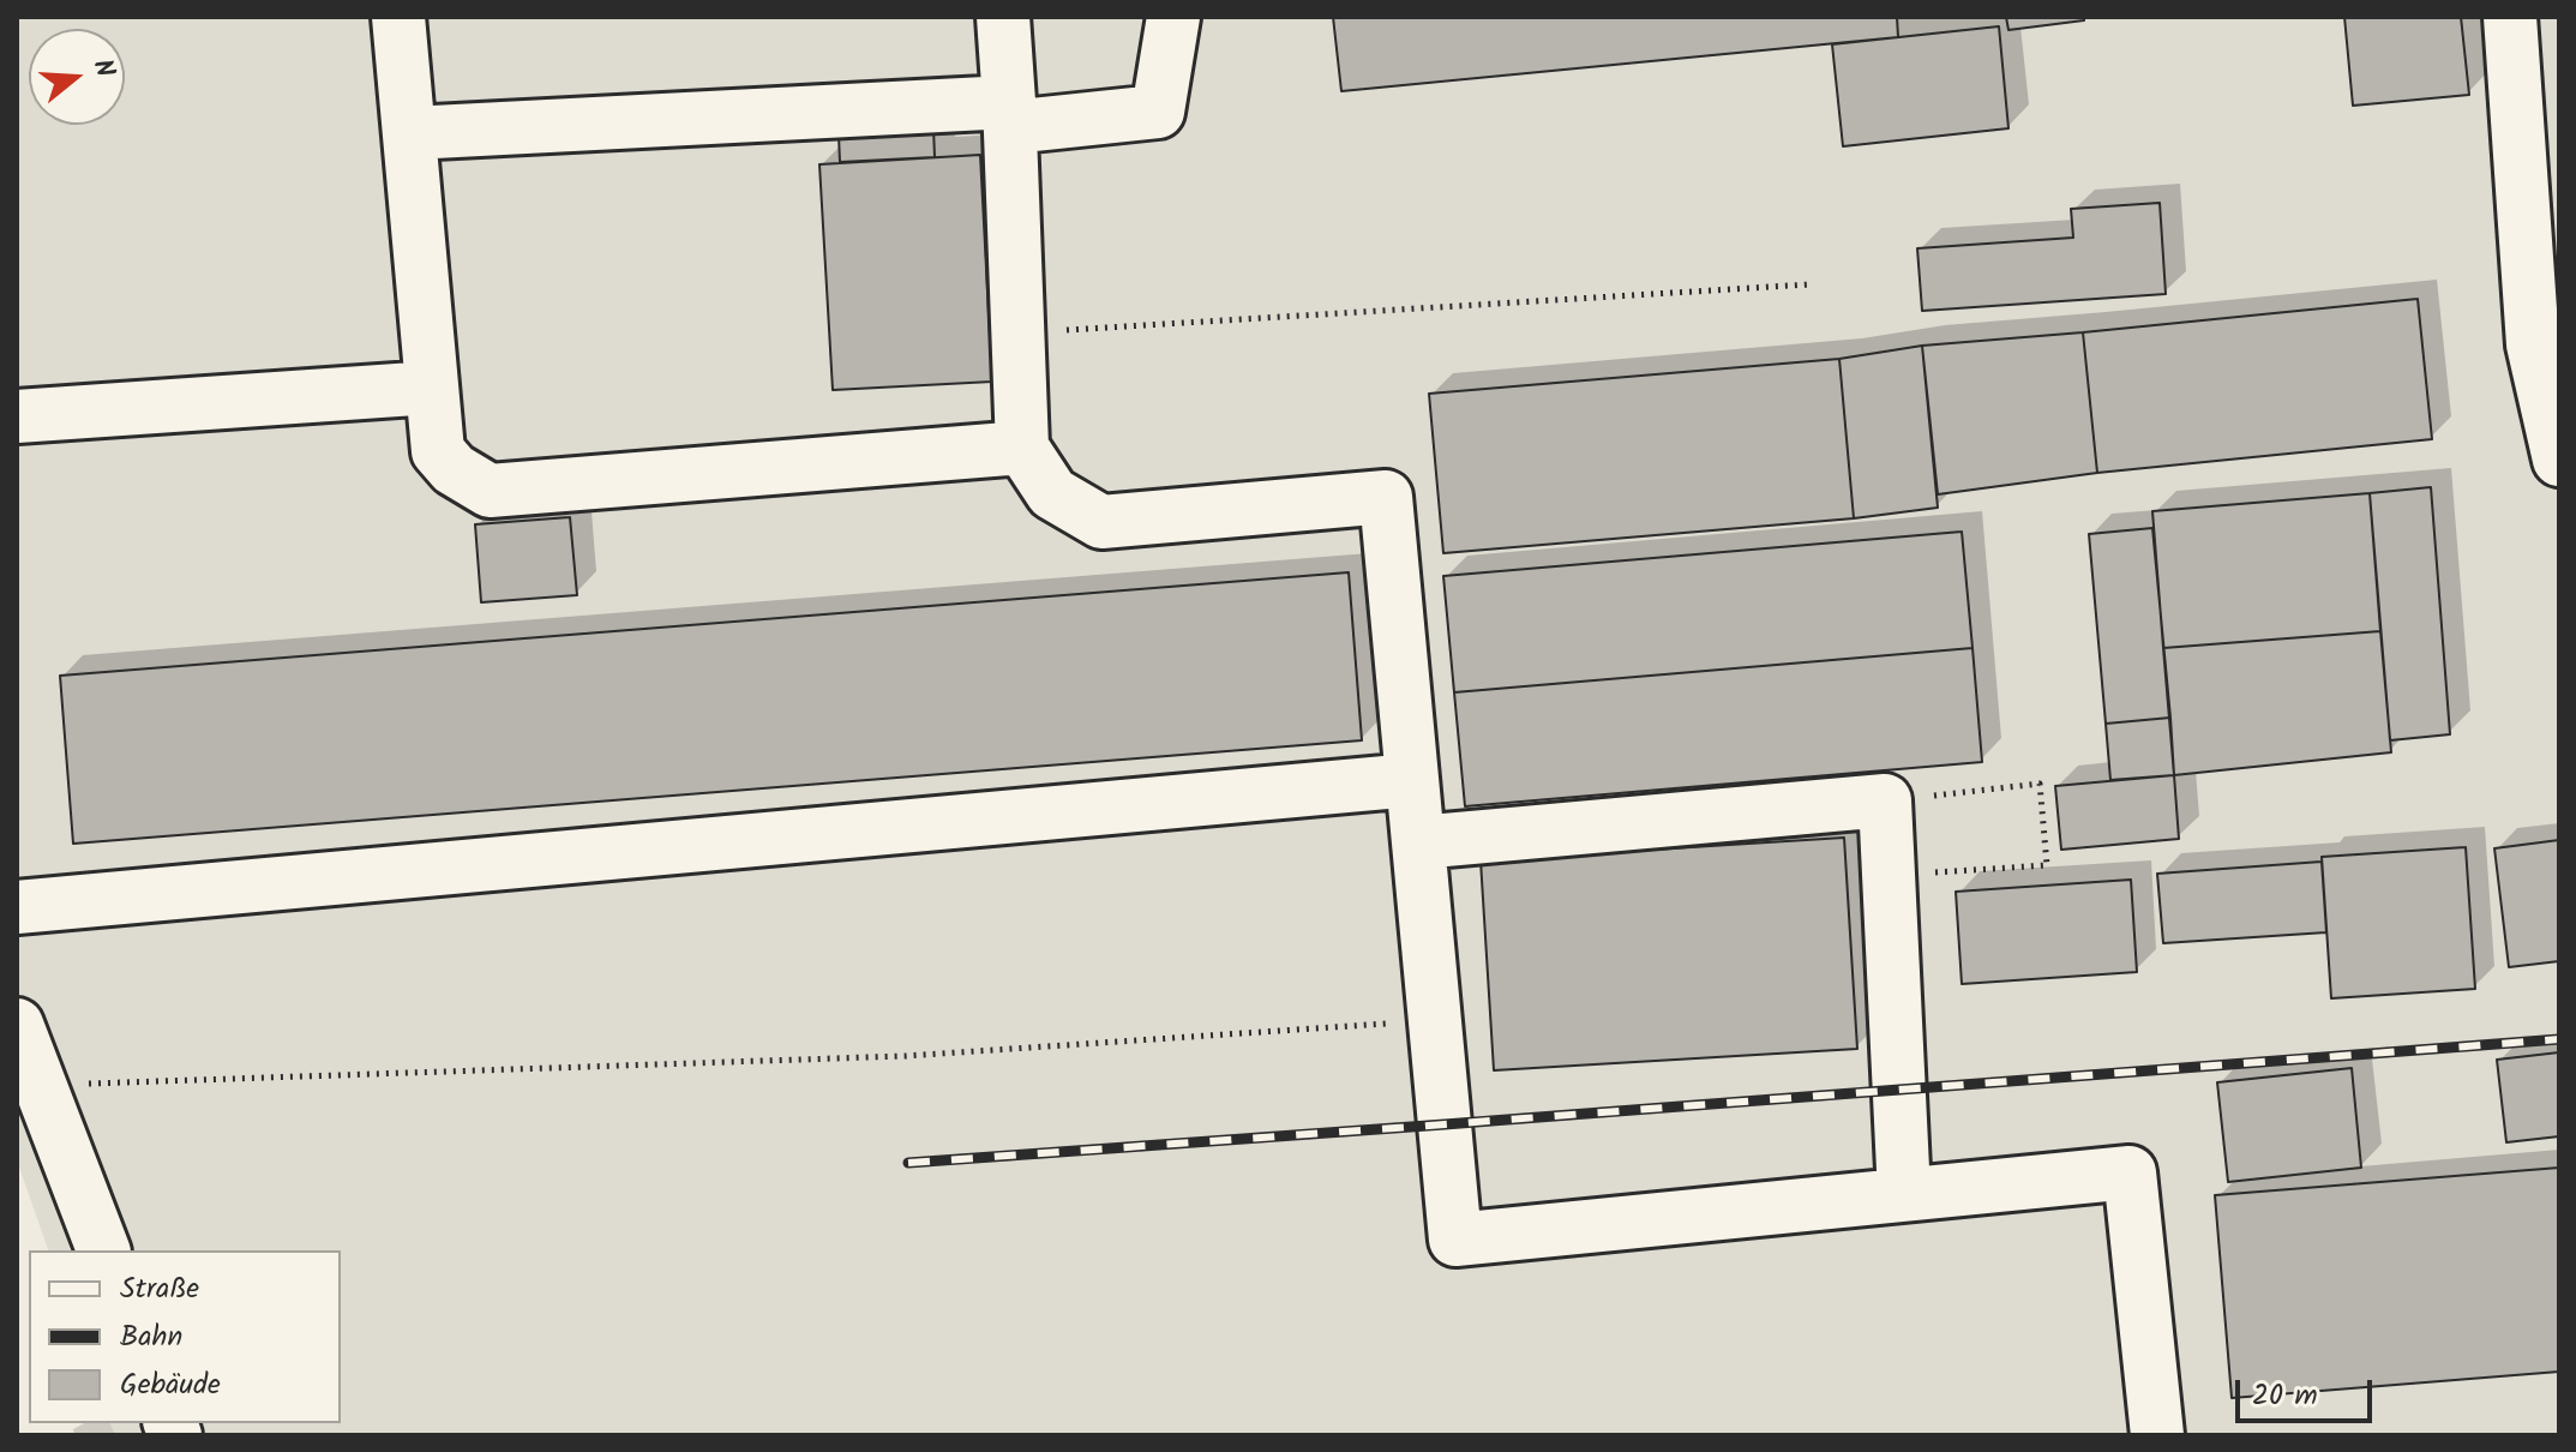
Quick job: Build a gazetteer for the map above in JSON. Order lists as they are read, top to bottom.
{
  "legend": ["Straße", "Bahn", "Gebäude"],
  "scale_bar": "20 m",
  "north": "right"
}
